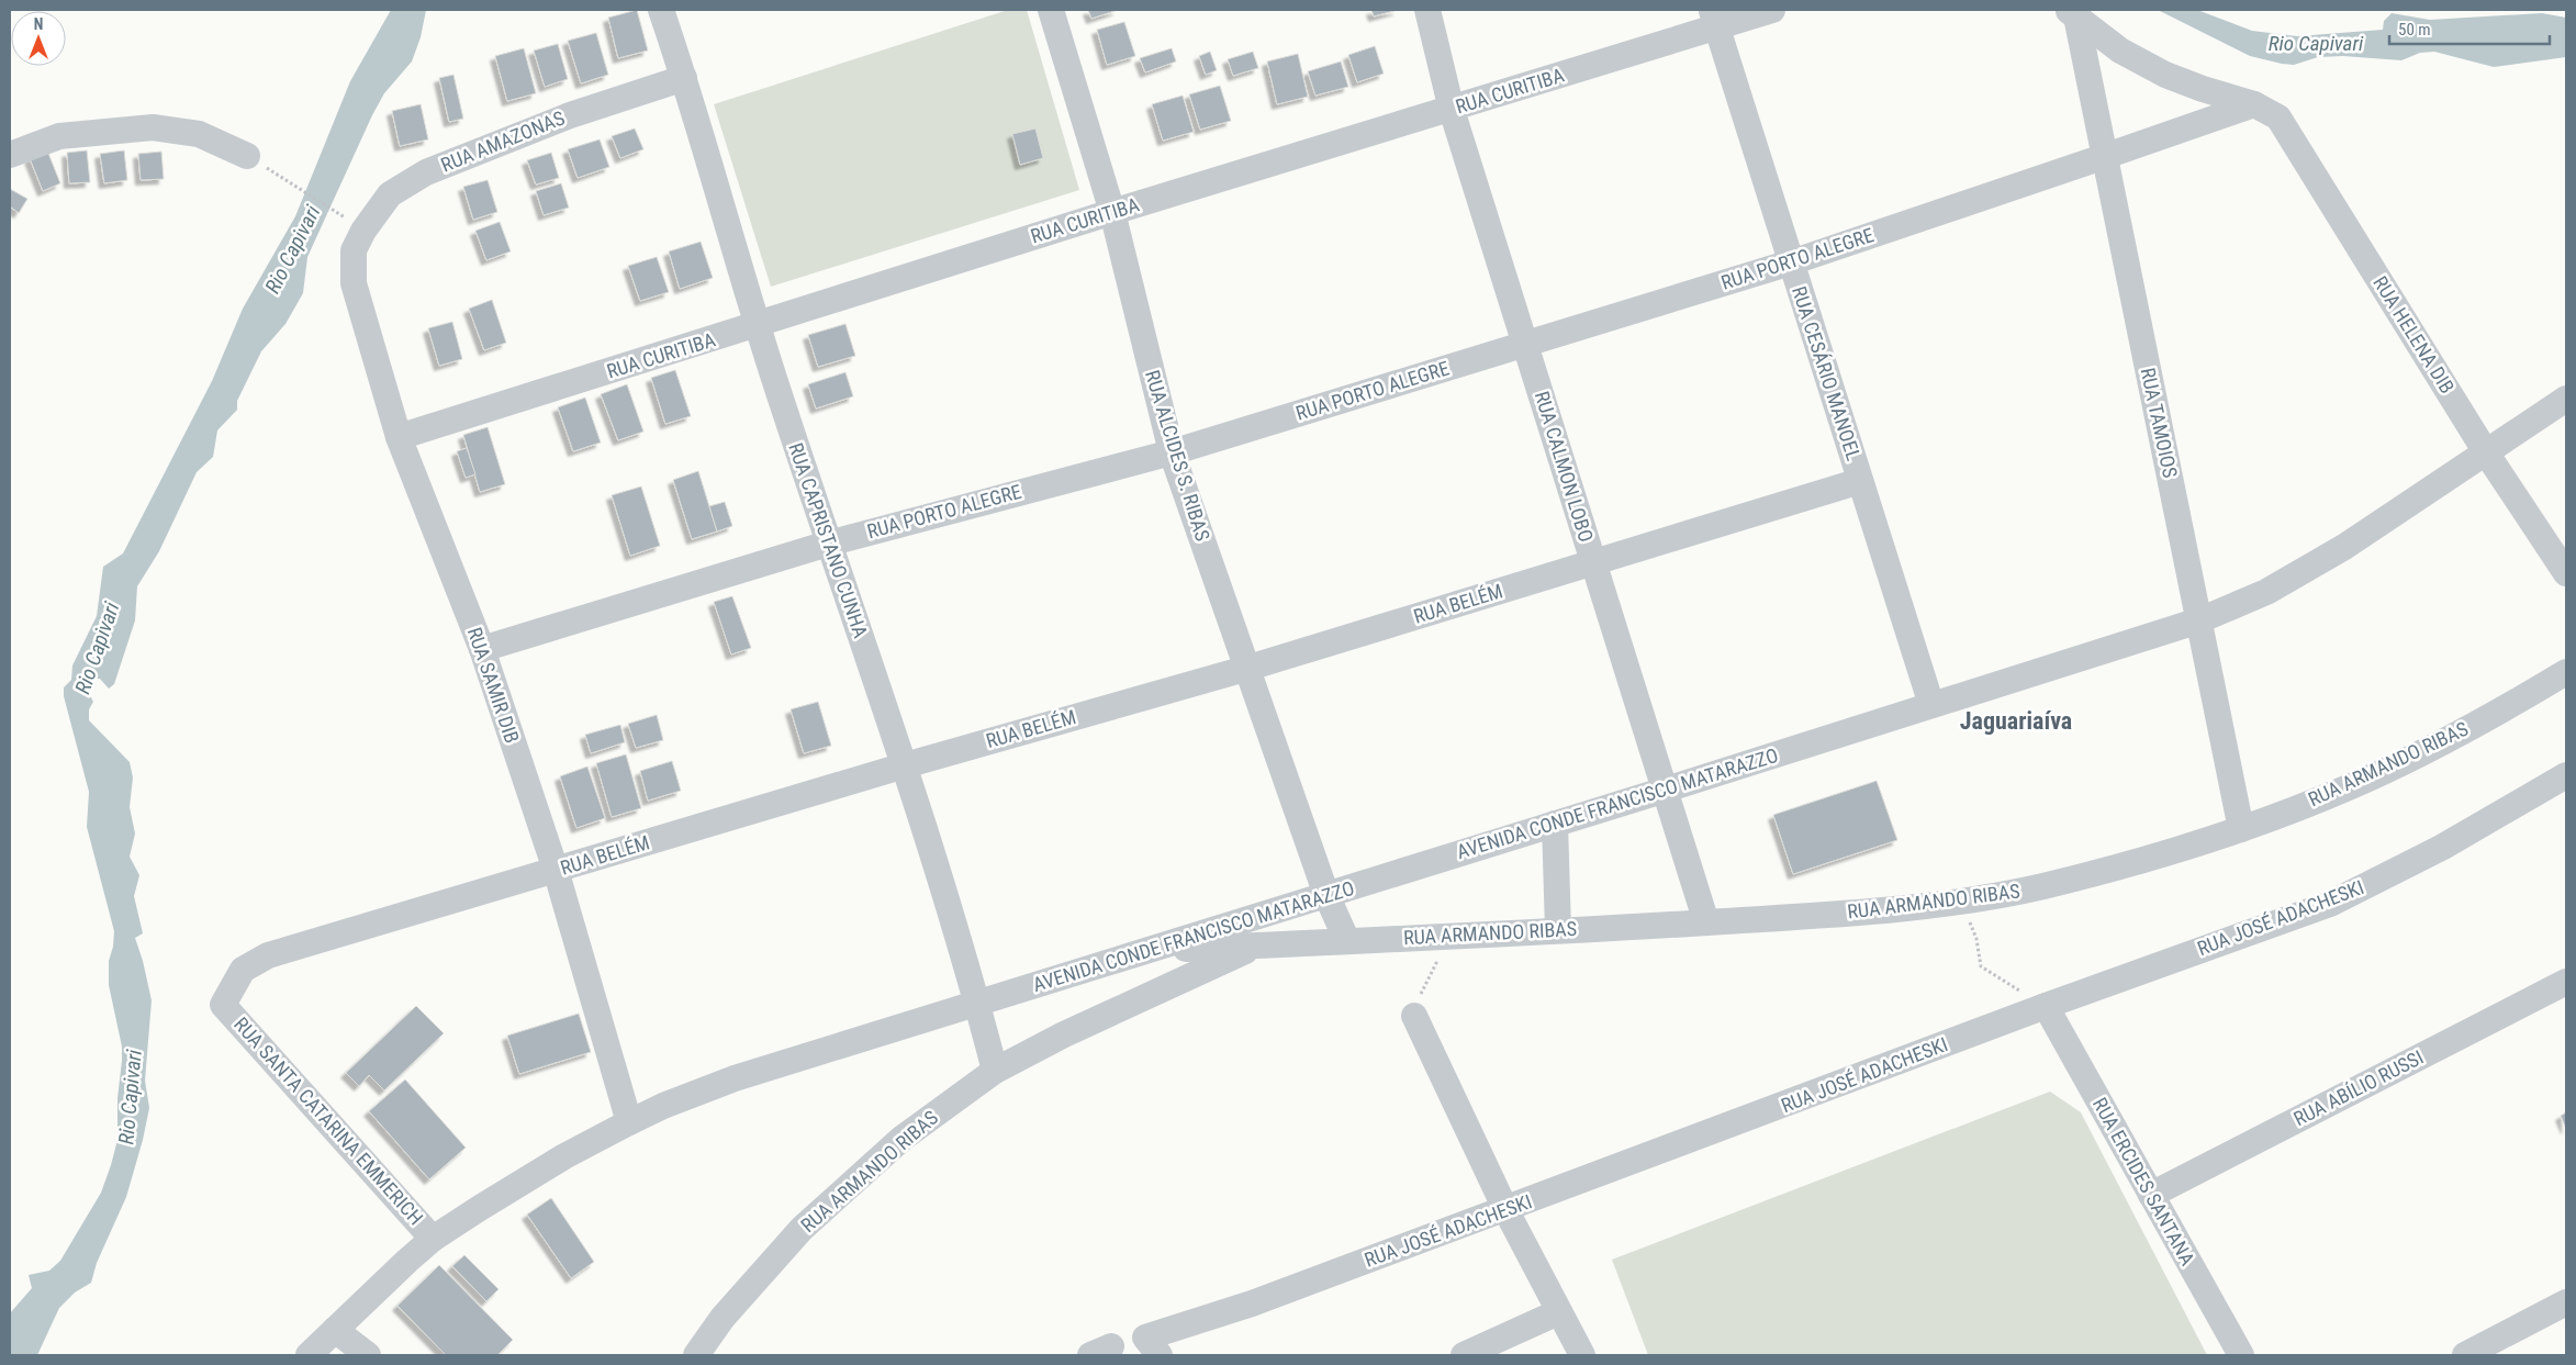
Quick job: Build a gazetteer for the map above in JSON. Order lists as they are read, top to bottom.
{
  "streets": {
    "street": [
      "RUA CURITIBA",
      "RUA AMAZONAS",
      "RUA PORTO ALEGRE",
      "RUA HELENA DIB",
      "RUA CESÁRIO MANOEL",
      "RUA TAMOIOS",
      "RUA ALCIDES S. RIBAS",
      "RUA CALMON LOBO",
      "RUA CAPRISTANO CUNHA",
      "RUA BELÉM",
      "RUA SAMIR DIB",
      "RUA ARMANDO RIBAS",
      "AVENIDA CONDE FRANCISCO MATARAZZO",
      "RUA JOSÉ ADACHESKI",
      "RUA ABÍLIO RUSSI",
      "RUA SANTA CATARINA EMMERICH",
      "RUA ERCIDES SANTANA"
    ]
  },
  "crossings": [
    ["RUA CURITIBA", "RUA CESÁRIO MANOEL"],
    ["RUA CURITIBA", "RUA ALCIDES S. RIBAS"],
    ["RUA CURITIBA", "RUA CALMON LOBO"],
    ["RUA CURITIBA", "RUA CAPRISTANO CUNHA"],
    ["RUA CURITIBA", "RUA SAMIR DIB"],
    ["RUA AMAZONAS", "RUA CAPRISTANO CUNHA"],
    ["RUA AMAZONAS", "RUA SAMIR DIB"],
    ["RUA PORTO ALEGRE", "RUA HELENA DIB"],
    ["RUA PORTO ALEGRE", "RUA CESÁRIO MANOEL"],
    ["RUA PORTO ALEGRE", "RUA TAMOIOS"],
    ["RUA PORTO ALEGRE", "RUA ALCIDES S. RIBAS"],
    ["RUA PORTO ALEGRE", "RUA CALMON LOBO"],
    ["RUA PORTO ALEGRE", "RUA CAPRISTANO CUNHA"],
    ["RUA PORTO ALEGRE", "RUA SAMIR DIB"],
    ["RUA HELENA DIB", "RUA TAMOIOS"],
    ["RUA HELENA DIB", "AVENIDA CONDE FRANCISCO MATARAZZO"],
    ["RUA CESÁRIO MANOEL", "RUA BELÉM"],
    ["RUA CESÁRIO MANOEL", "AVENIDA CONDE FRANCISCO MATARAZZO"],
    ["RUA TAMOIOS", "RUA ARMANDO RIBAS"],
    ["RUA TAMOIOS", "AVENIDA CONDE FRANCISCO MATARAZZO"],
    ["RUA ALCIDES S. RIBAS", "RUA BELÉM"],
    ["RUA ALCIDES S. RIBAS", "RUA ARMANDO RIBAS"],
    ["RUA ALCIDES S. RIBAS", "AVENIDA CONDE FRANCISCO MATARAZZO"],
    ["RUA CALMON LOBO", "RUA BELÉM"],
    ["RUA CALMON LOBO", "RUA ARMANDO RIBAS"],
    ["RUA CALMON LOBO", "AVENIDA CONDE FRANCISCO MATARAZZO"],
    ["RUA CAPRISTANO CUNHA", "RUA BELÉM"],
    ["RUA CAPRISTANO CUNHA", "RUA ARMANDO RIBAS"],
    ["RUA CAPRISTANO CUNHA", "AVENIDA CONDE FRANCISCO MATARAZZO"],
    ["RUA BELÉM", "RUA SAMIR DIB"],
    ["RUA BELÉM", "RUA SANTA CATARINA EMMERICH"],
    ["RUA SAMIR DIB", "AVENIDA CONDE FRANCISCO MATARAZZO"],
    ["RUA ARMANDO RIBAS", "AVENIDA CONDE FRANCISCO MATARAZZO"],
    ["AVENIDA CONDE FRANCISCO MATARAZZO", "RUA SANTA CATARINA EMMERICH"],
    ["RUA JOSÉ ADACHESKI", "RUA ERCIDES SANTANA"],
    ["RUA ABÍLIO RUSSI", "RUA ERCIDES SANTANA"]
  ],
  "districts": ["Jaguariaíva"],
  "water": ["Rio Capivari"],
  "scale_bar": "50 m",
  "north": "top"
}
